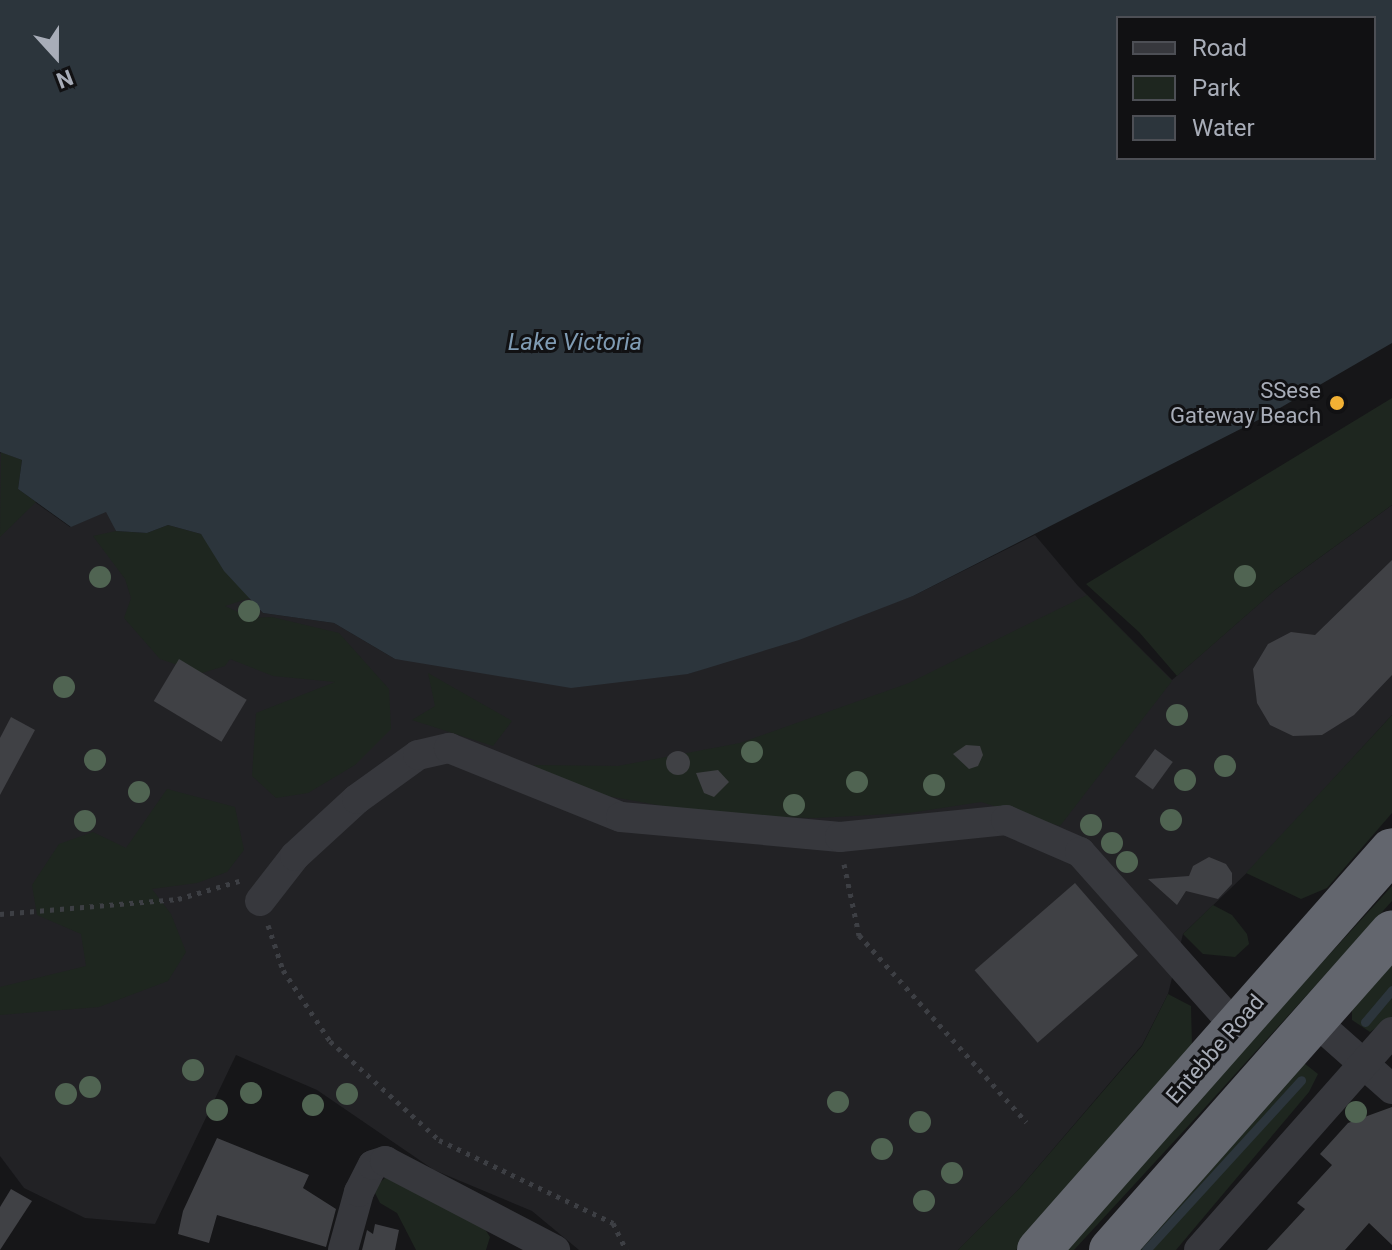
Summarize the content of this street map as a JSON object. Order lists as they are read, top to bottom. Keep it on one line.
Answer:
{"streets":{"highway":["Entebbe Road"]},"water":["Lake Victoria"],"places":["SSese Gateway Beach"],"legend":["Road","Park","Water"],"north":"bottom"}
